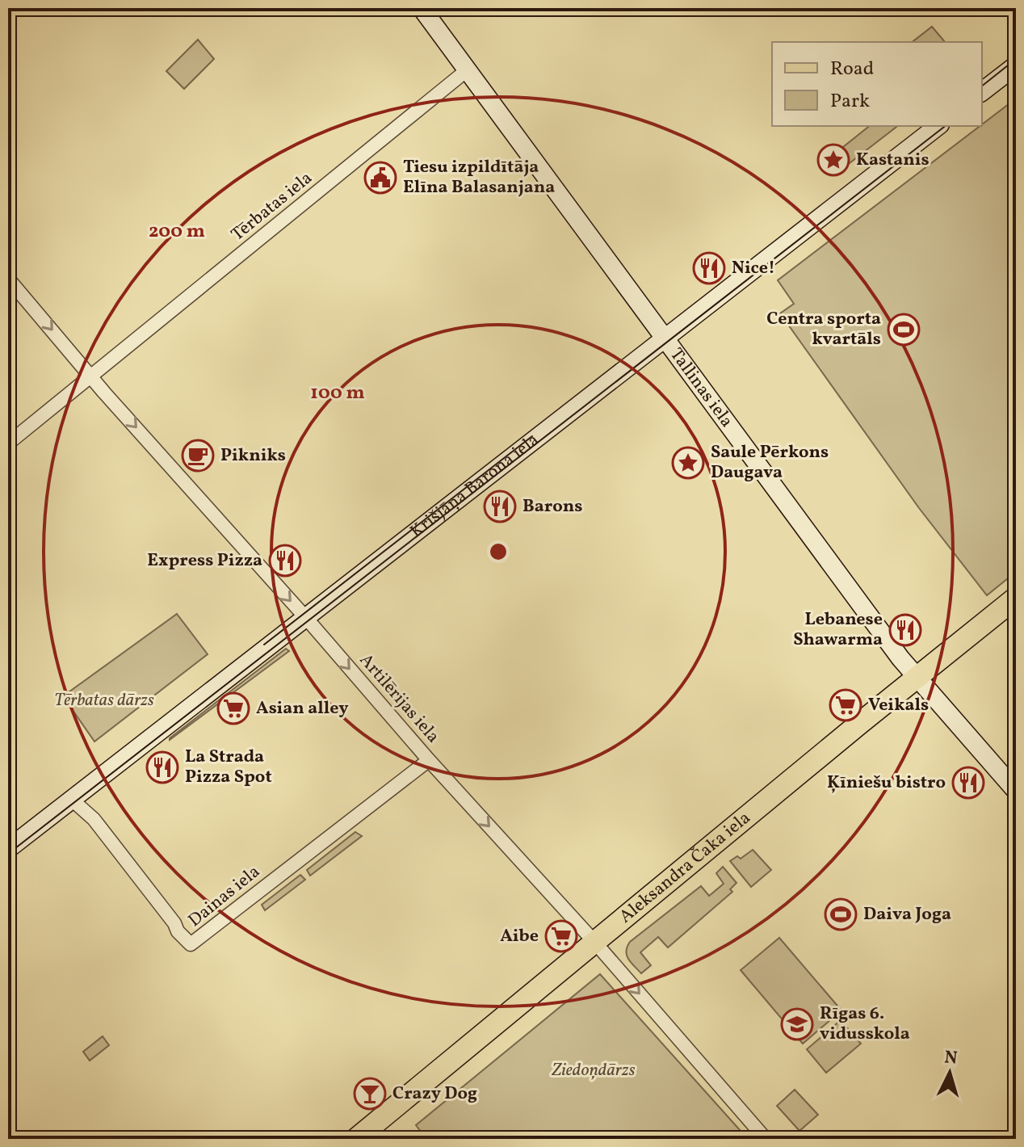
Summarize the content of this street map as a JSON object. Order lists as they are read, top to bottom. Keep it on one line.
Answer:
{"streets":{"main road":["Aleksandra Čaka iela"],"street":["Tērbatas iela","Tallinas iela","Krišjāņa Barona iela","Artilērijas iela","Dainas iela"]},"crossings":[["Tērbatas iela","Tallinas iela"],["Tērbatas iela","Artilērijas iela"],["Tallinas iela","Krišjāņa Barona iela"],["Tallinas iela","Aleksandra Čaka iela"],["Krišjāņa Barona iela","Artilērijas iela"],["Krišjāņa Barona iela","Dainas iela"],["Artilērijas iela","Aleksandra Čaka iela"],["Artilērijas iela","Dainas iela"]],"one_way":["Artilērijas iela"],"parks":["Tērbatas dārzs","Ziedoņdārzs"],"places":{"place":["Kastanis","Saule Pērkons Daugava"],"public building":["Tiesu izpildītāja Elīna Balasanjana"],"restaurant":["Nice!","Barons","Express Pizza","Lebanese Shawarma","La Strada Pizza Spot","Ķīniešu bistro"],"sports":["Centra sporta kvartāls","Daiva Joga"],"cafe":["Pikniks"],"supermarket":["Veikals","Asian alley","Aibe"],"school or university":["Rīgas 6. vidusskola"],"bar":["Crazy Dog"]},"legend":["Road","Park"],"north":"top","rings":["200 m","100 m"]}
